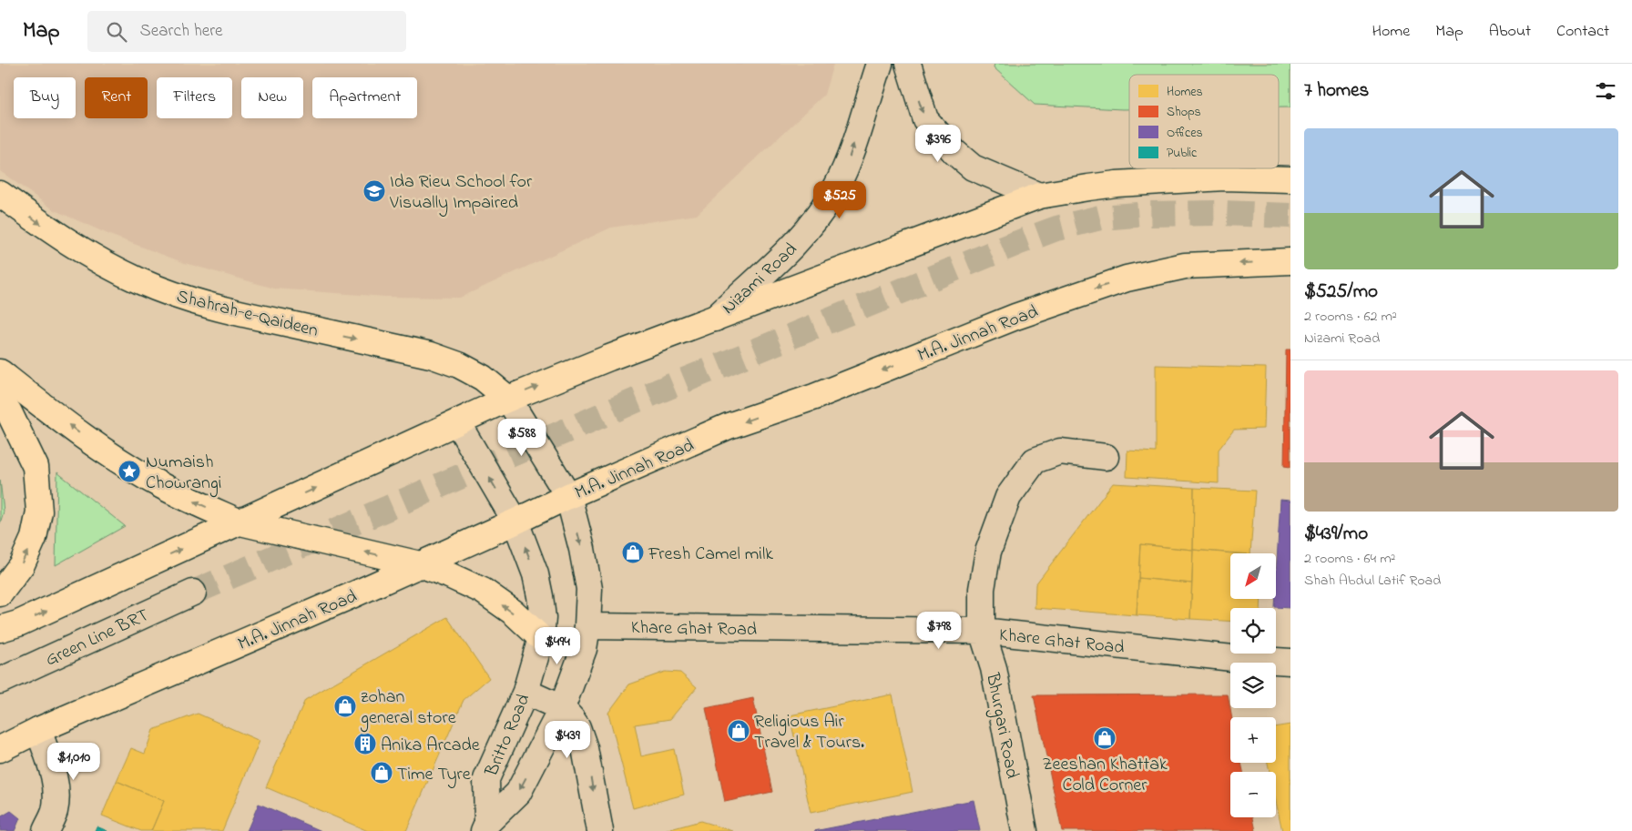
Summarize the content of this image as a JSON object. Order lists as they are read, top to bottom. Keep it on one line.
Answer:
{"streets":{"main road":["Shahrah-e-Qaideen","M.A. Jinnah Road"],"street":["Nizami Road","Khare Ghat Road","Green Line BRT","Bhurgari Road","Britto Road"]},"crossings":[["Shahrah-e-Qaideen","Britto Road"],["M.A. Jinnah Road","Britto Road"],["Khare Ghat Road","Bhurgari Road"],["Khare Ghat Road","Britto Road"]],"one_way":["Nizami Road"],"places":{"school or university":["Ida Rieu School for Visually Impaired"],"place":["Numaish Chowrangi"],"shop":["Fresh Camel milk","zohan general store","Religious Air Travel & Tours.","Zeeshan Khattak Cold Corner","Time Tyre"],"building":["Anika Arcade"]},"legend":["Homes","Shops","Offices","Public"],"north":"bottom left","page":{"header":"Map","search":"Search here","nav":["Home","Map","About","Contact"],"heading":"7 homes","chip":["Buy","Rent","Filters","New","Apartment"],"list":[{"name":"$525/mo","note":"2 rooms · 62 m² · Nizami Road"},{"name":"$439/mo","note":"2 rooms · 64 m² · Shah Abdul Latif Road"}],"price":["$396","$525","$588","$798","$494","$439","$1,010"],"map_buttons":["+","−"]}}
